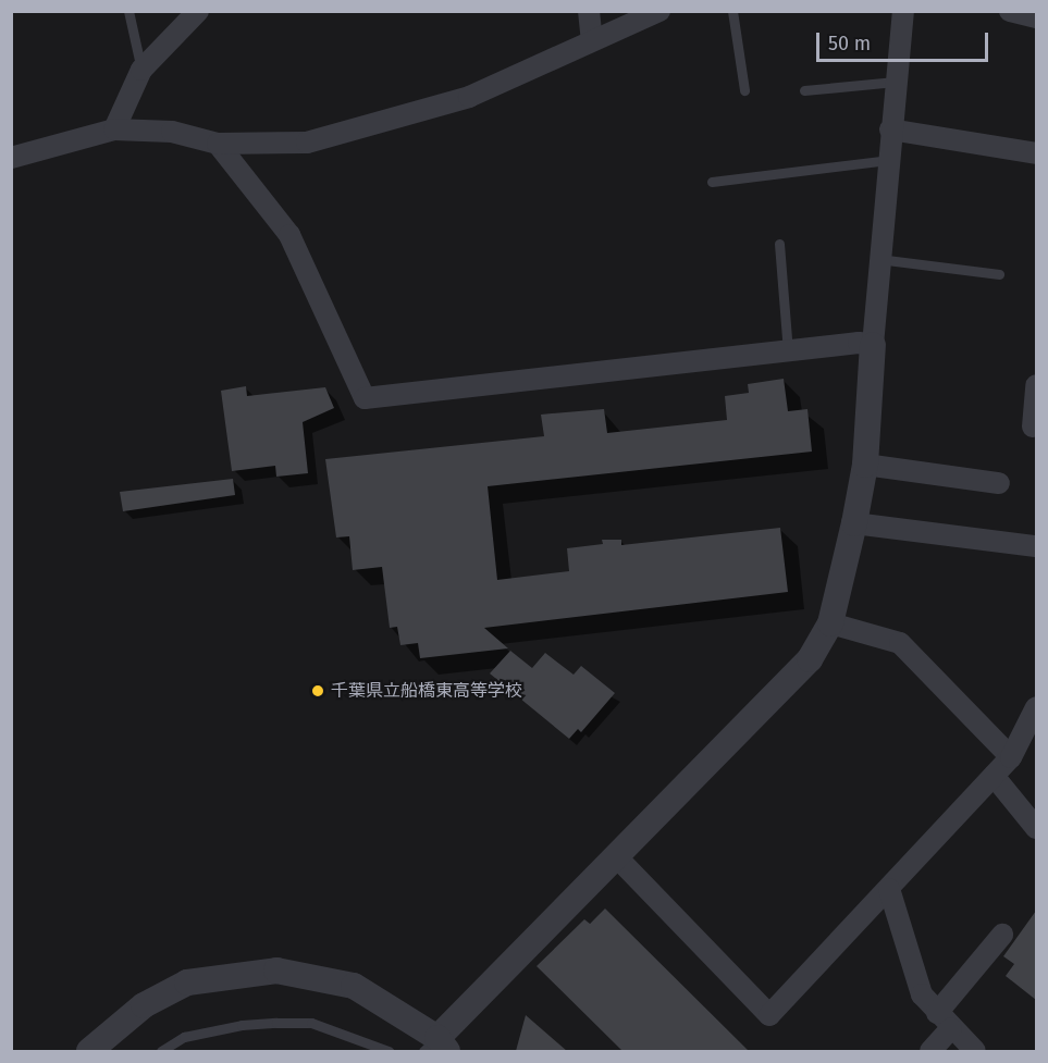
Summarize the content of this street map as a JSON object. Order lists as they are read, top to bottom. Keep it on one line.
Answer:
{"places":["千葉県立船橋東高等学校"],"scale_bar":"50 m"}
